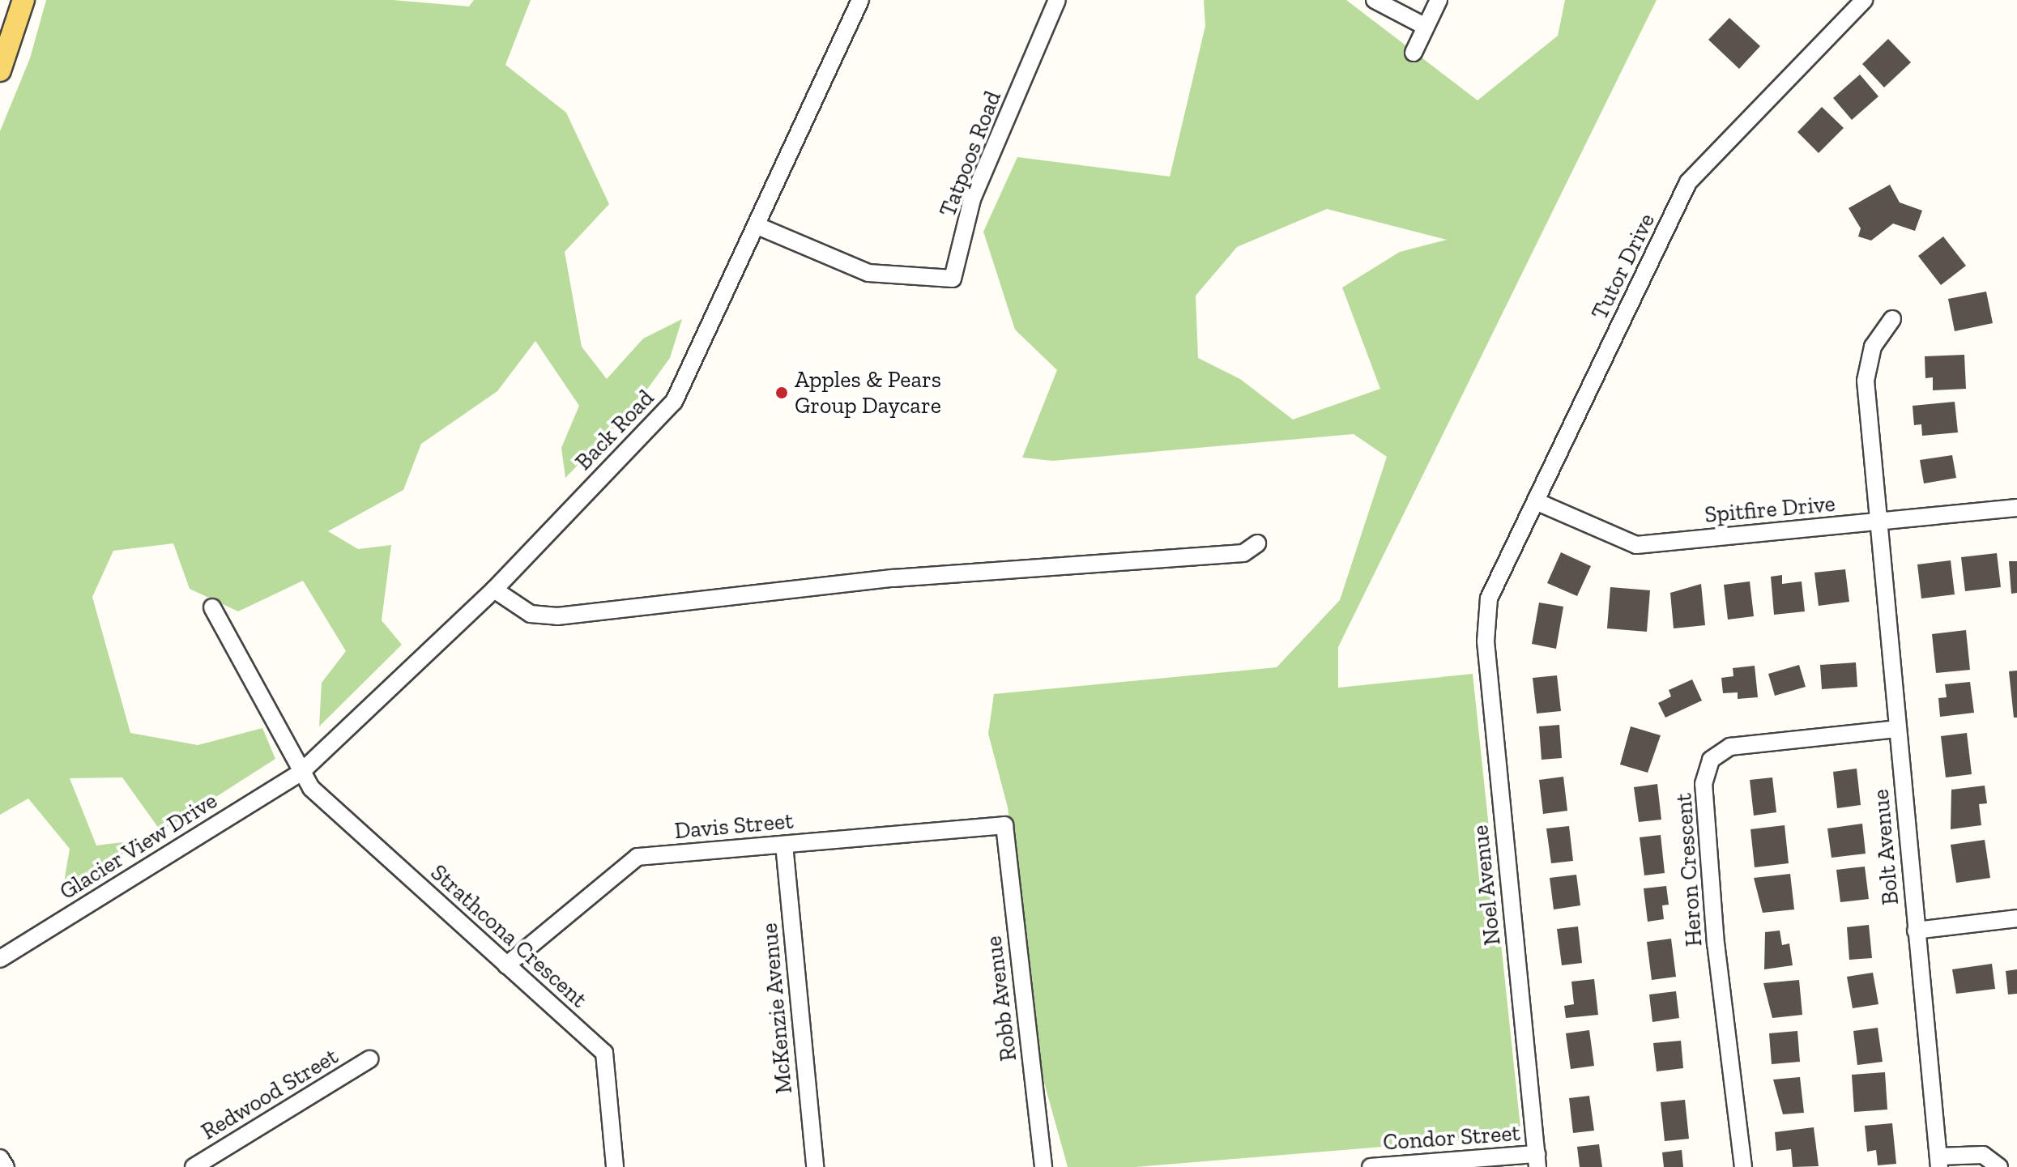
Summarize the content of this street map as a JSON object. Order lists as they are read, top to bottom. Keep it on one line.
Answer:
{"streets":{"street":["Tatpoos Road","Tutor Drive","Back Road","Spitfire Drive","Davis Street","Glacier View Drive","Bolt Avenue","Heron Crescent","Noel Avenue","Strathcona Crescent","Robb Avenue","McKenzie Avenue","Redwood Street","Condor Street"]},"crossings":[["Tatpoos Road","Back Road"],["Tutor Drive","Spitfire Drive"],["Tutor Drive","Noel Avenue"],["Back Road","Glacier View Drive"],["Back Road","Strathcona Crescent"],["Spitfire Drive","Bolt Avenue"],["Davis Street","Strathcona Crescent"],["Davis Street","Robb Avenue"],["Davis Street","McKenzie Avenue"],["Glacier View Drive","Strathcona Crescent"],["Bolt Avenue","Heron Crescent"],["Noel Avenue","Condor Street"]],"places":["Apples & Pears Group Daycare"]}
